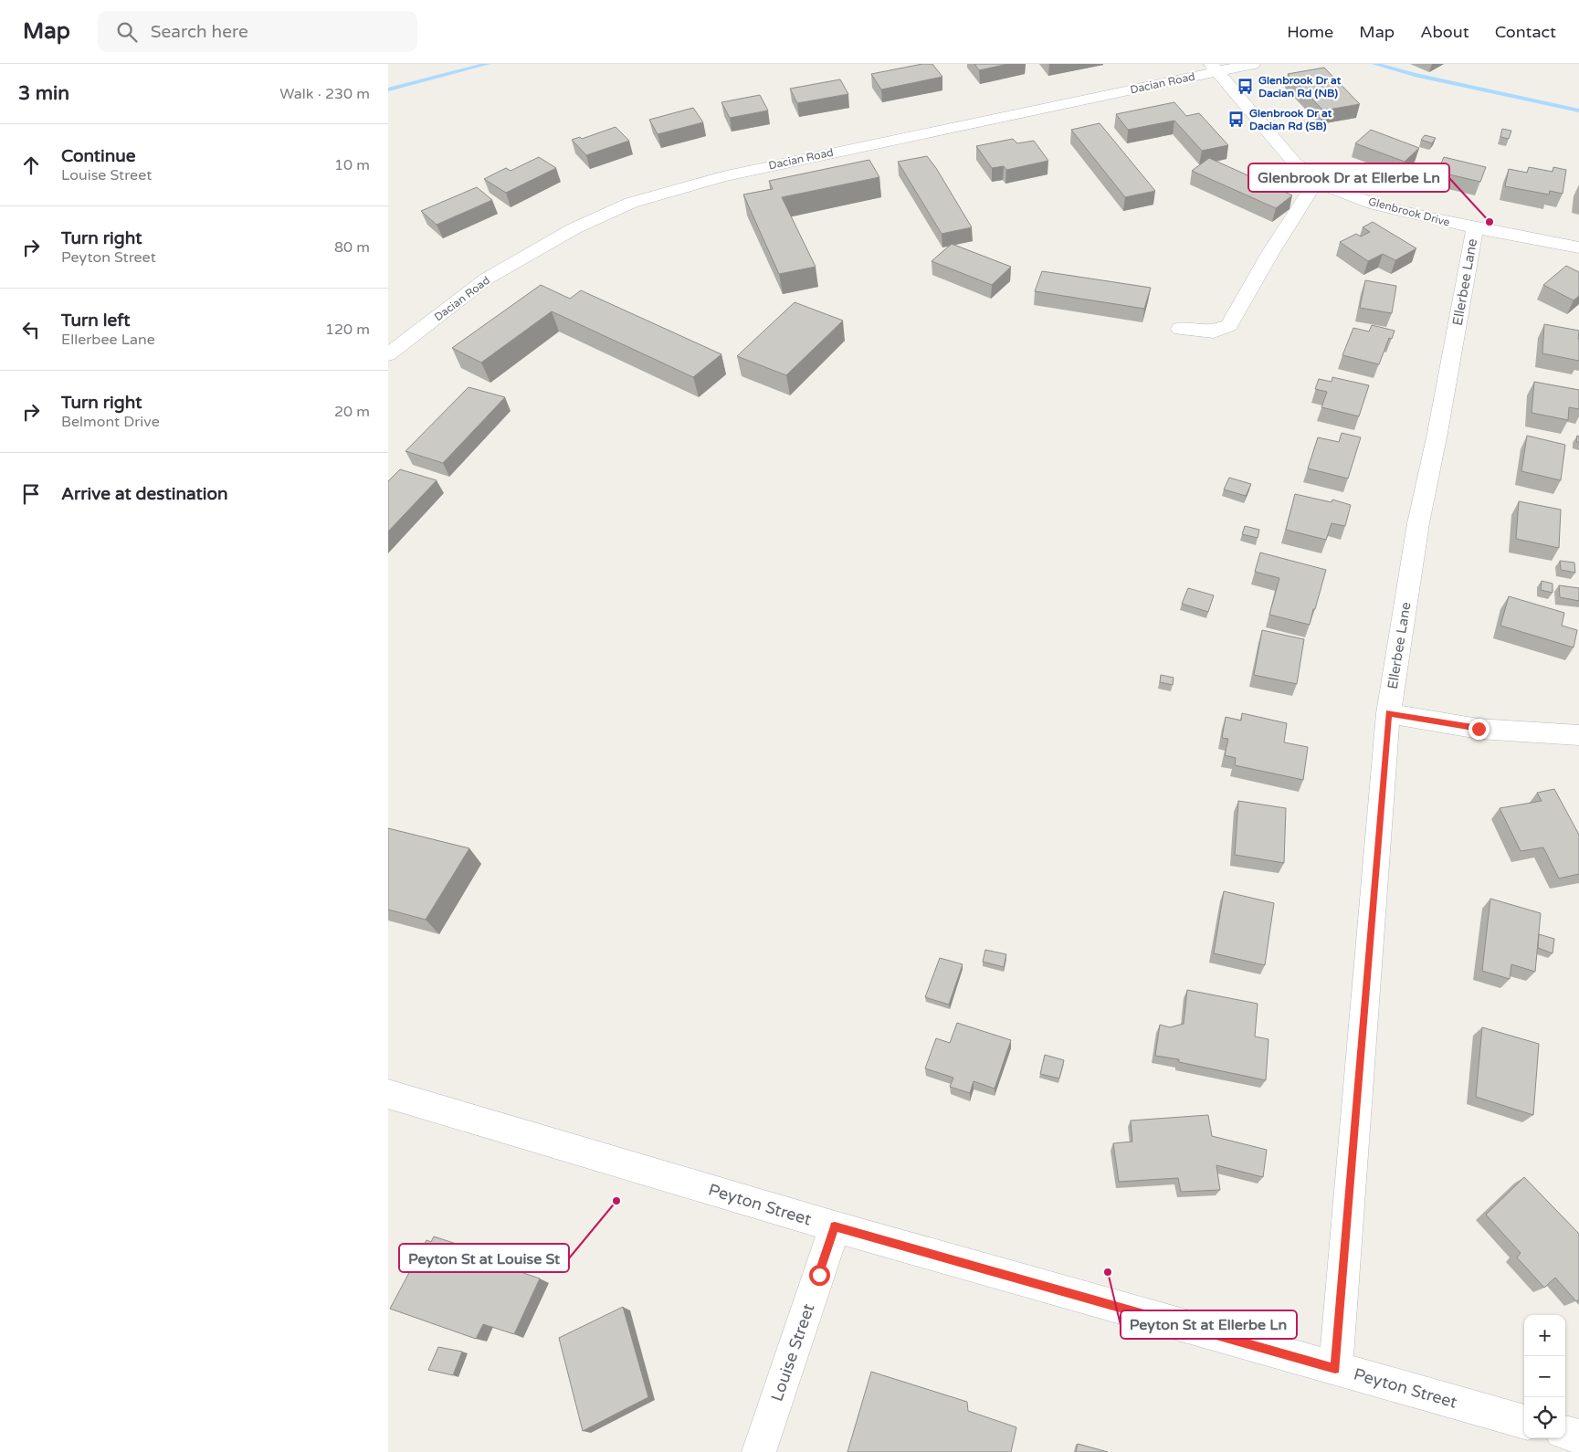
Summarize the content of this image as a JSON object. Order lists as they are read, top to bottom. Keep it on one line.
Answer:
{"streets":{"street":["Dacian Road","Glenbrook Drive","Ellerbee Lane","Peyton Street","Louise Street"]},"crossings":[["Dacian Road","Glenbrook Drive"],["Glenbrook Drive","Ellerbee Lane"],["Ellerbee Lane","Peyton Street"],["Peyton Street","Louise Street"]],"places":{"bus stop":["Glenbrook Dr at Dacian Rd (NB)","Glenbrook Dr at Dacian Rd (SB)"],"other":["Glenbrook Dr at Ellerbe Ln","Peyton St at Louise St","Peyton St at Ellerbe Ln"]},"page":{"header":"Map","search":"Search here","nav":["Home","Map","About","Contact"],"heading":["3 min","Walk · 230 m"],"list":[["Continue","Louise Street","10 m"],["Turn right","Peyton Street","80 m"],["Turn left","Ellerbee Lane","120 m"],["Turn right","Belmont Drive","20 m"],"Arrive at destination"],"map_buttons":["+","−"]}}
